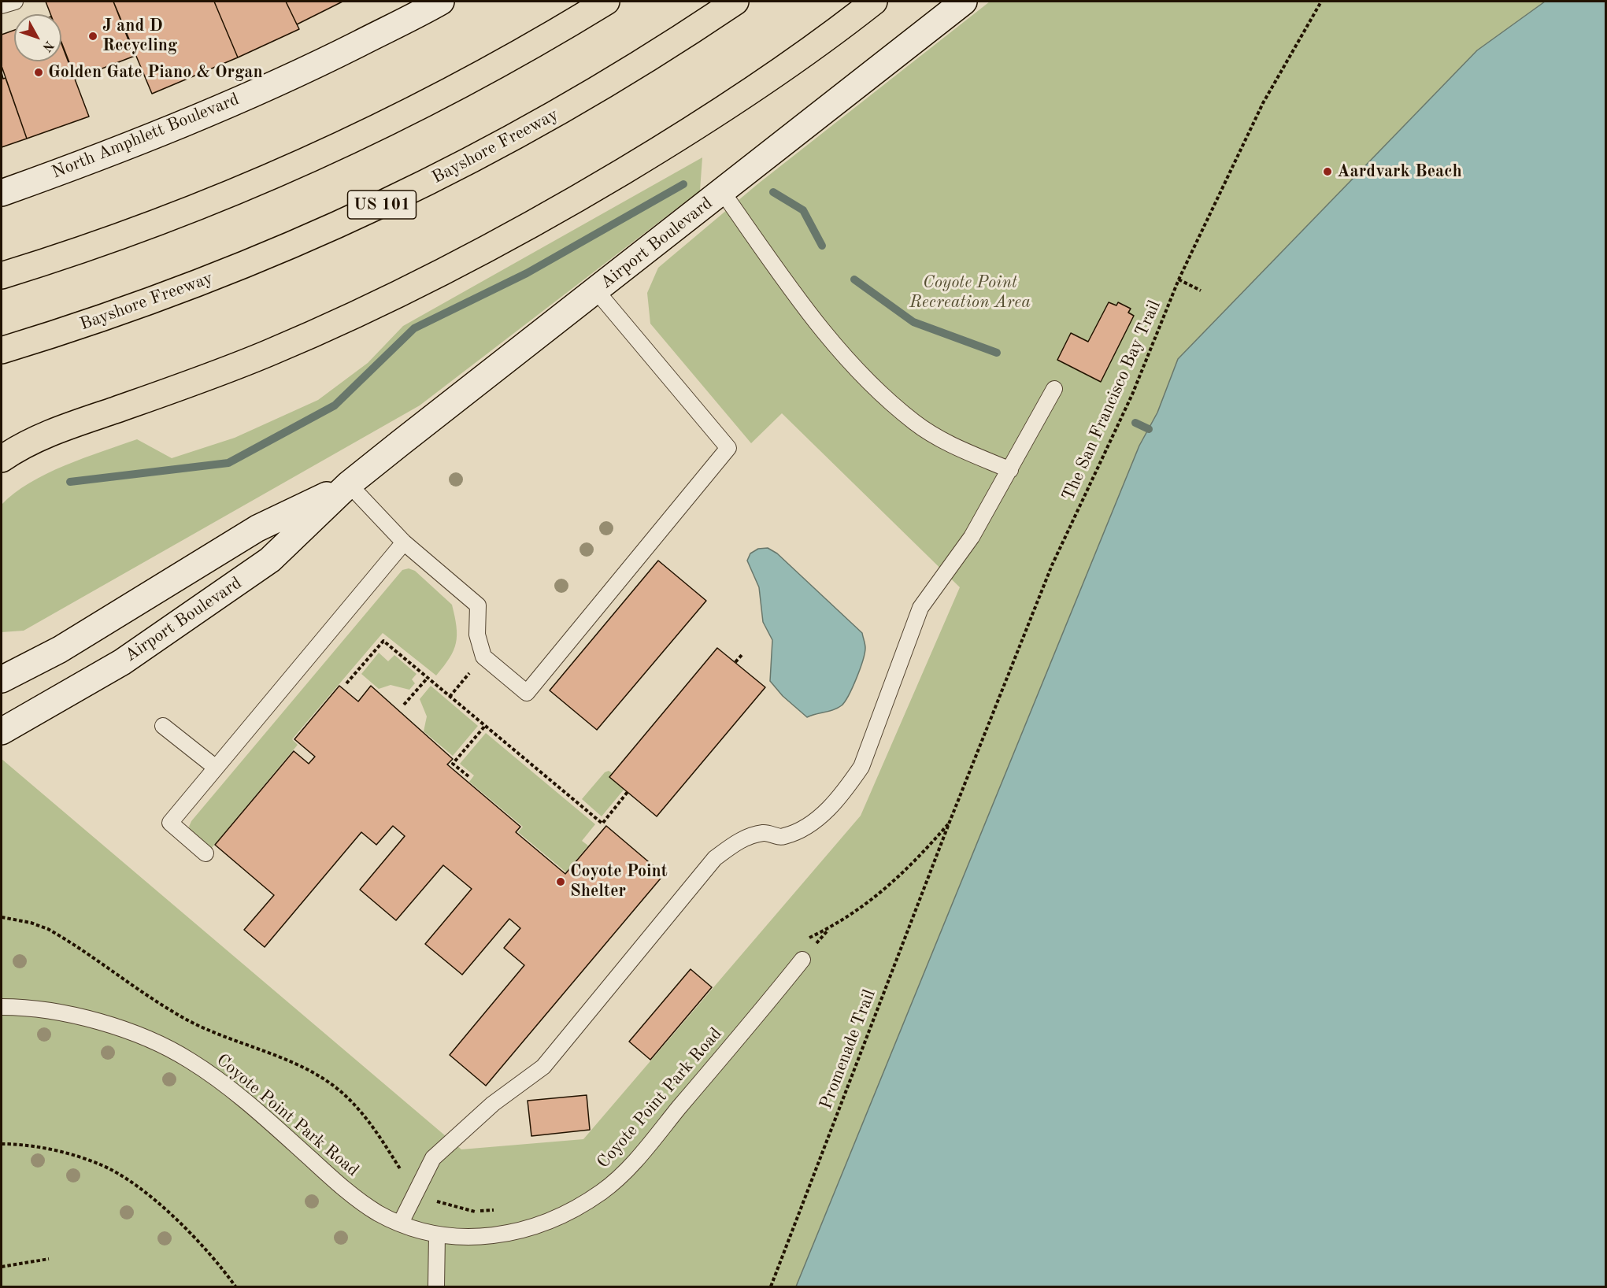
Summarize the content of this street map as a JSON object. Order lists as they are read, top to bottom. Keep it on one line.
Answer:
{"streets":{"highway":["Bayshore Freeway","US 101"],"main road":["North Amphlett Boulevard","Airport Boulevard"],"lane":["Coyote Point Park Road"],"path":["The San Francisco Bay Trail","Promenade Trail"]},"crossings":[["The San Francisco Bay Trail","Promenade Trail"]],"parks":["Coyote Point Recreation Area"],"places":["J and D Recycling","Golden Gate Piano & Organ","Aardvark Beach","Coyote Point Shelter"],"north":"bottom right"}
